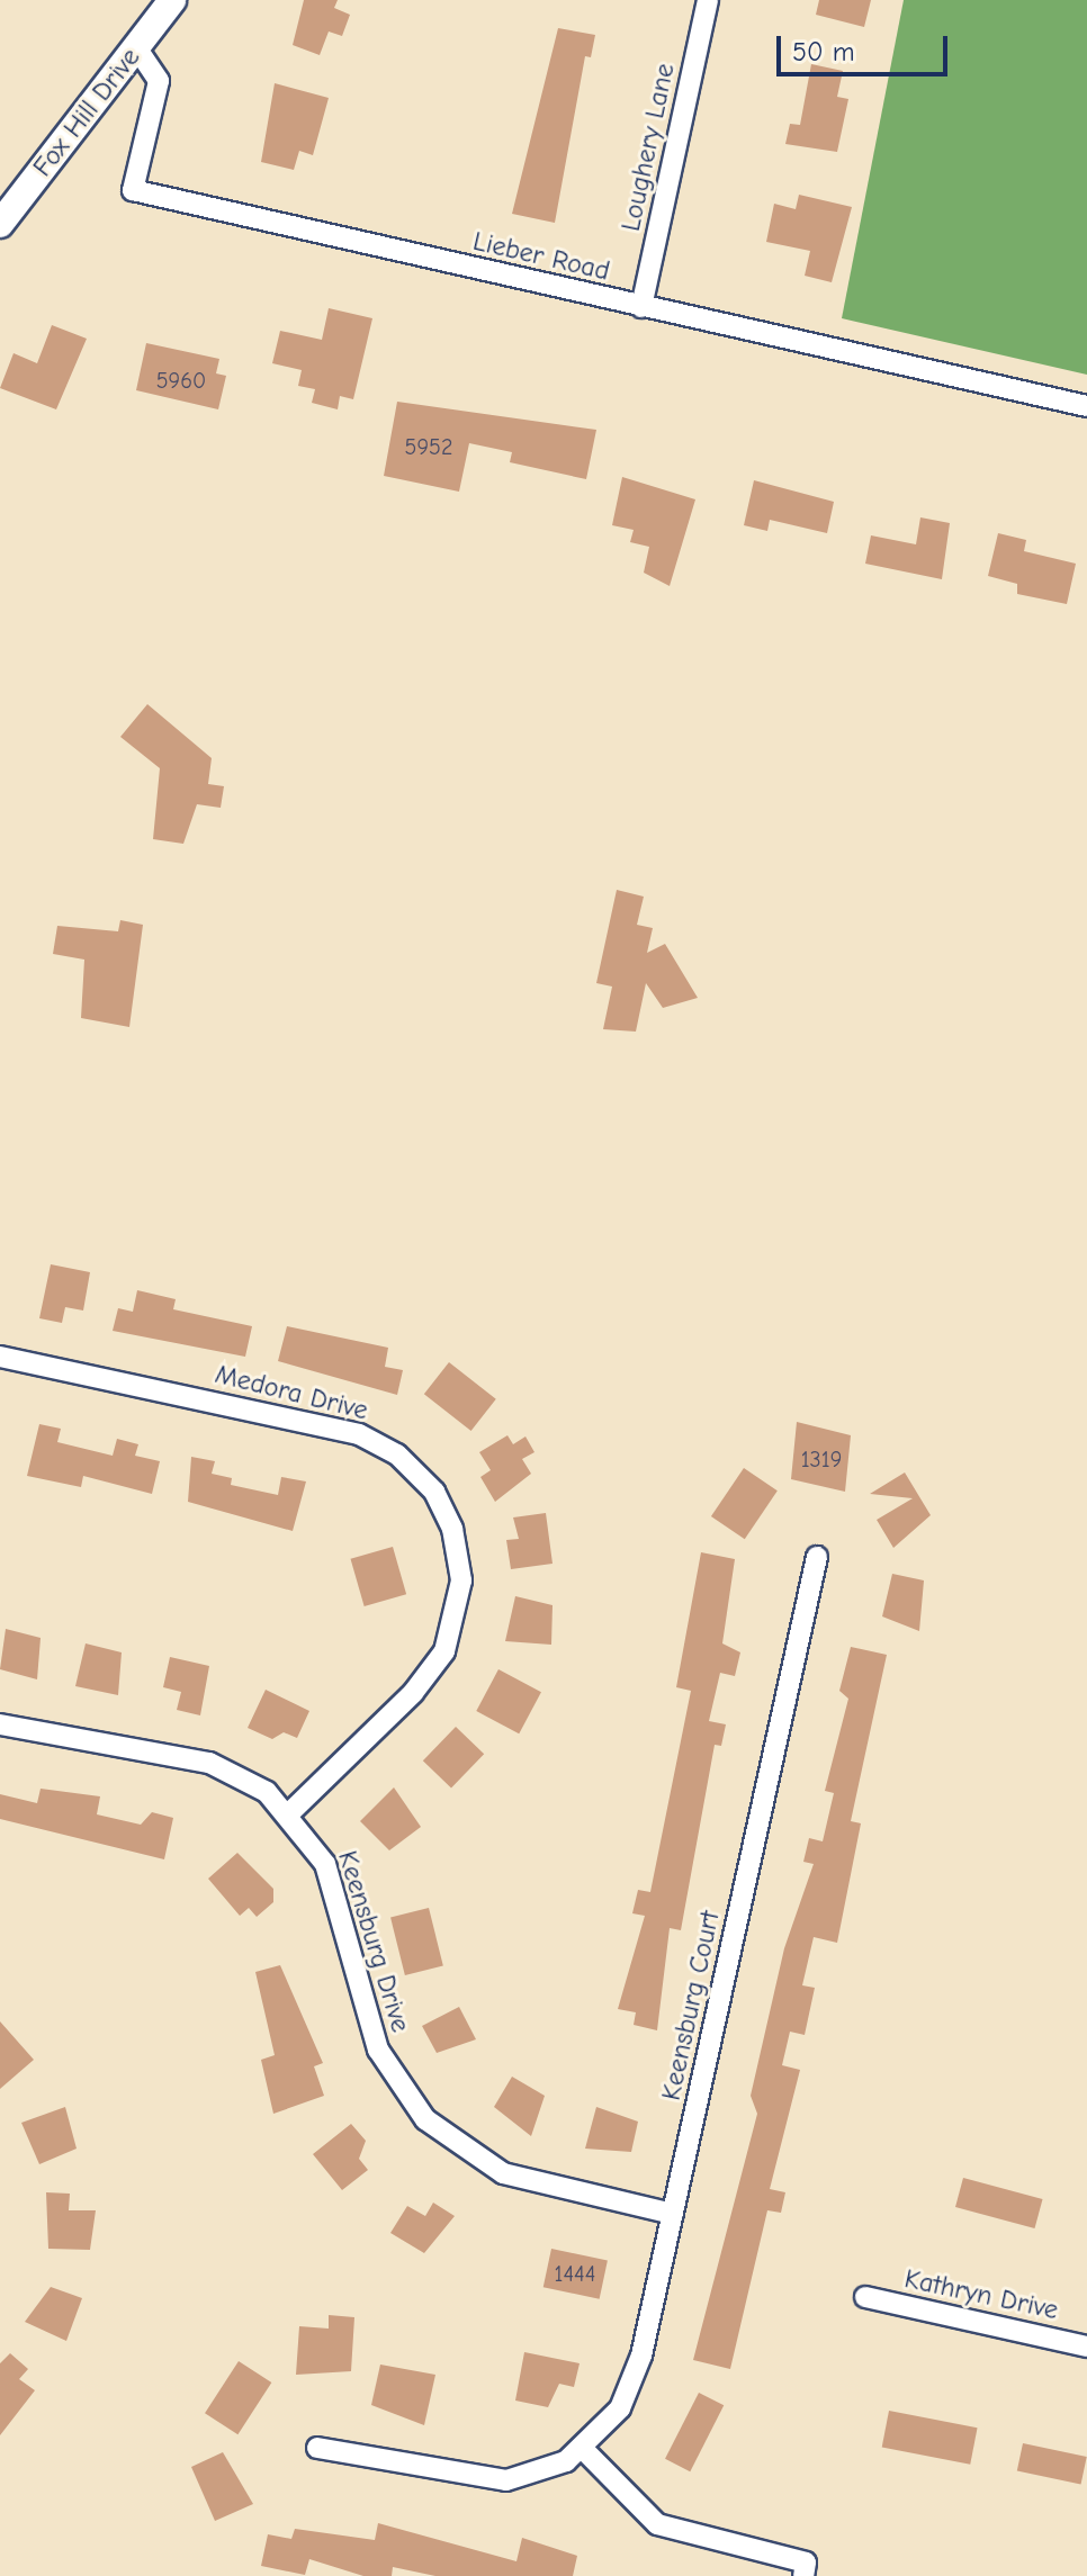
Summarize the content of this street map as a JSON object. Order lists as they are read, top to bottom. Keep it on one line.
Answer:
{"streets":{"street":["Fox Hill Drive","Loughery Lane","Lieber Road","Medora Drive","Keensburg Drive","Keensburg Court","Kathryn Drive"]},"crossings":[["Fox Hill Drive","Lieber Road"],["Loughery Lane","Lieber Road"],["Medora Drive","Keensburg Drive"],["Keensburg Drive","Keensburg Court"]],"house_numbers":["5960","5952","1319","1444"],"scale_bar":"50 m"}
